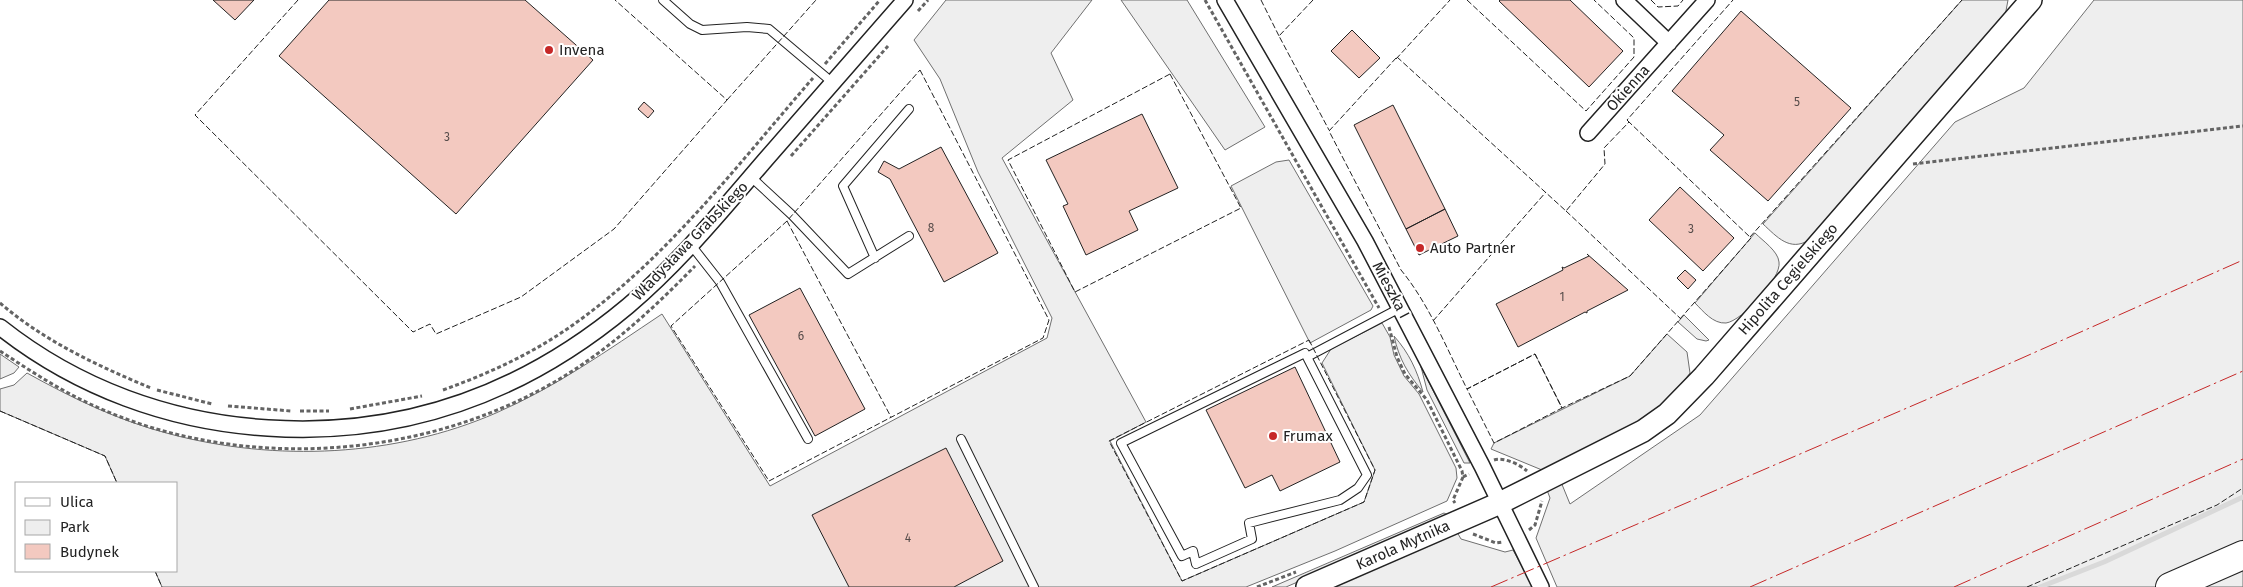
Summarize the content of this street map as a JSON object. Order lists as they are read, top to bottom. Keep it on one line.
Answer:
{"streets":{"street":["Okienna","Władysława Grabskiego","Hipolita Cegielskiego","Mieszka I","Karola Mytnika"]},"crossings":[["Hipolita Cegielskiego","Mieszka I"],["Hipolita Cegielskiego","Karola Mytnika"],["Mieszka I","Karola Mytnika"]],"places":["Invena","Auto Partner","Frumax"],"house_numbers":["5","3","8","3","1","6","4"],"legend":["Ulica","Park","Budynek"]}
